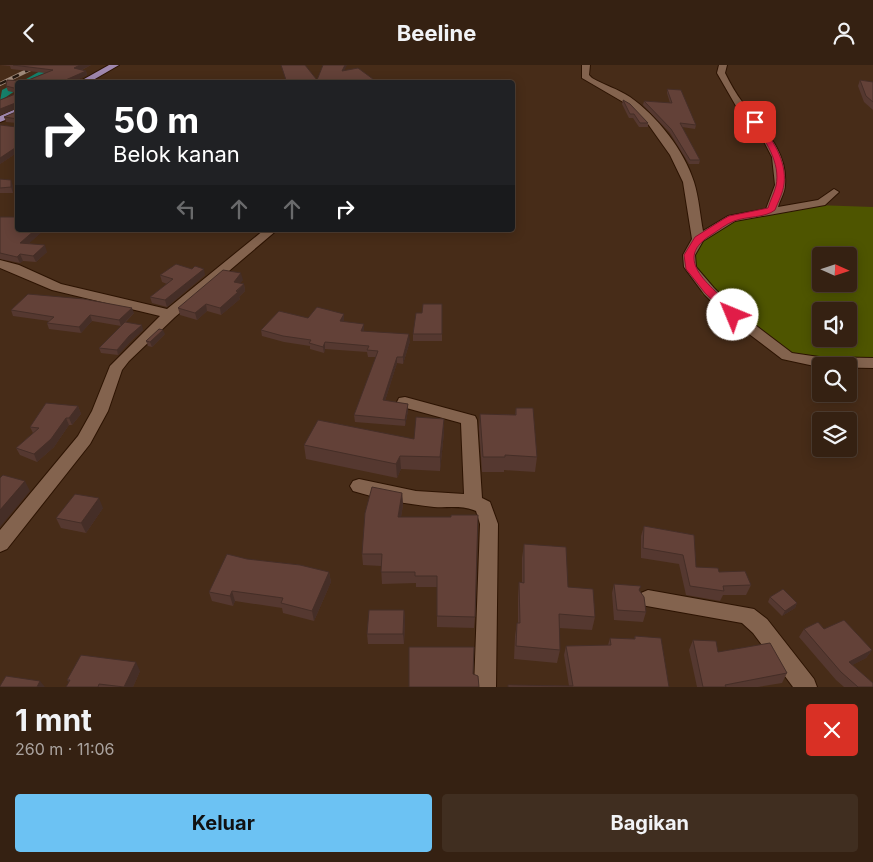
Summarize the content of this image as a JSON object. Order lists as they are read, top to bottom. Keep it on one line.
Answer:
{"north":"right","page":{"header":"Beeline","turn":["50 m","Belok kanan"],"heading":["1 mnt","260 m · 11:06"],"buttons":["Keluar","Bagikan"]}}
